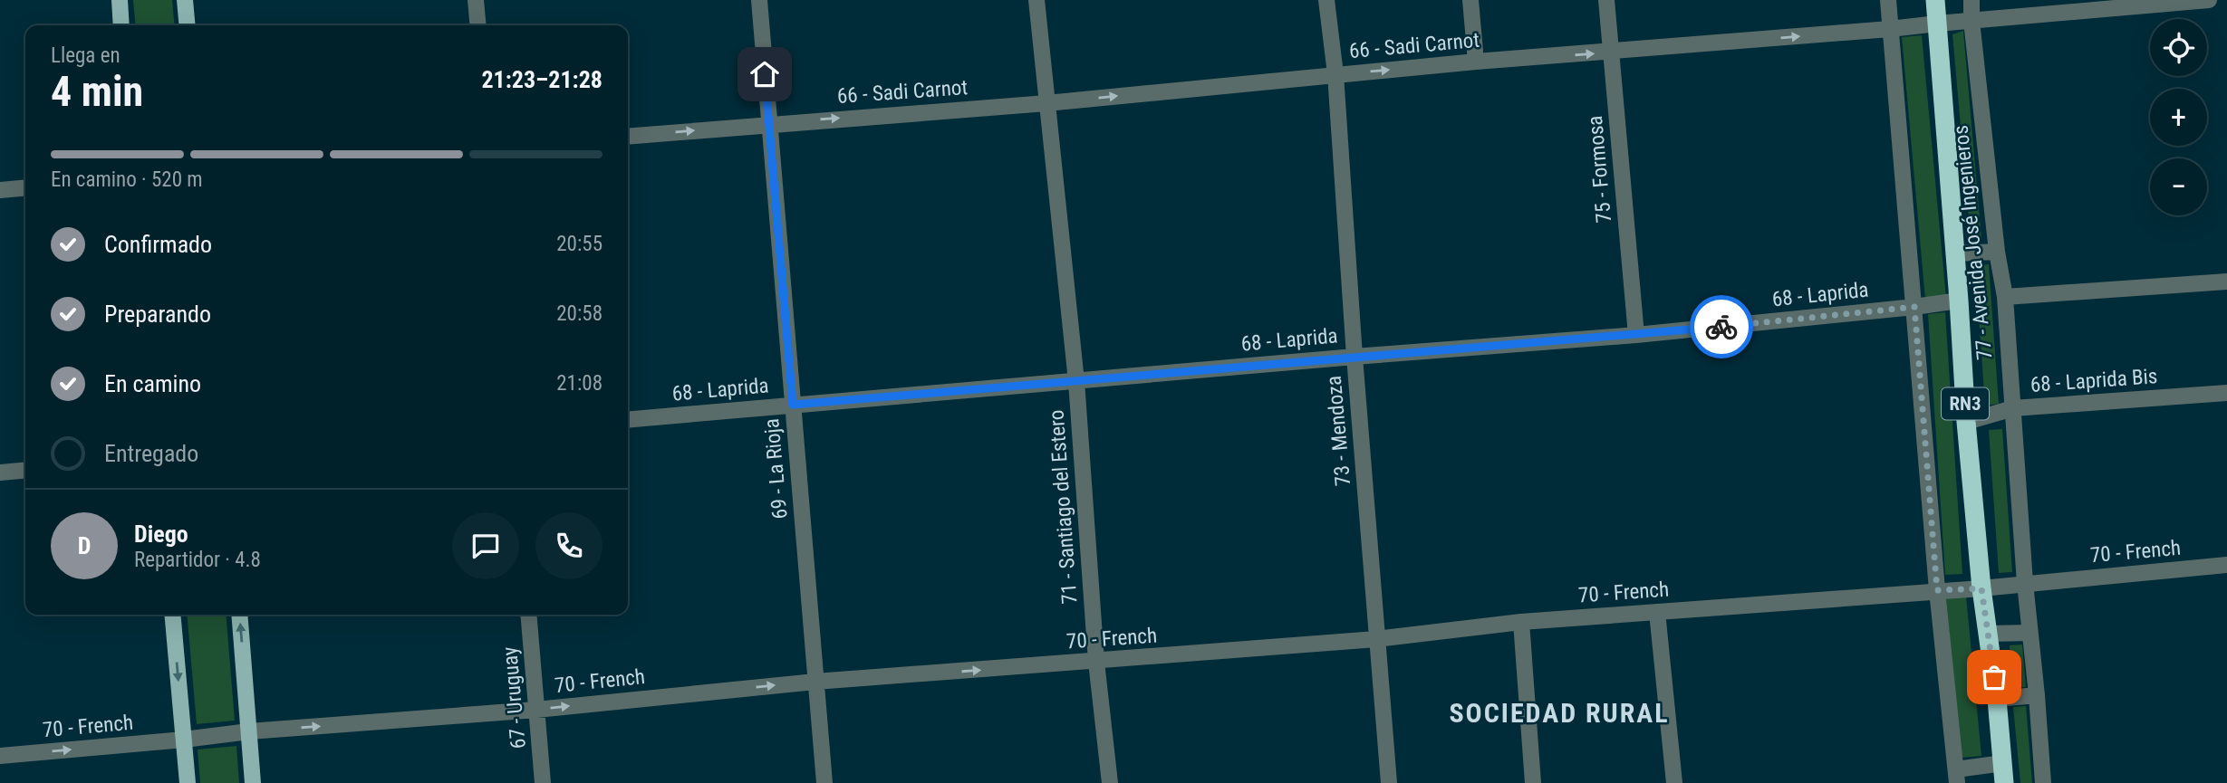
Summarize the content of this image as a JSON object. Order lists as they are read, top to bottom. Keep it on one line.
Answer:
{"streets":{"highway":["77 - Avenida José Ingenieros","RN3"],"street":["66 - Sadi Carnot","75 - Formosa","68 - Laprida","68 - Laprida Bis","73 - Mendoza","69 - La Rioja","71 - Santiago del Estero","70 - French","67 - Uruguay"]},"crossings":[["66 - Sadi Carnot","75 - Formosa"],["66 - Sadi Carnot","77 - Avenida José Ingenieros"],["66 - Sadi Carnot","73 - Mendoza"],["66 - Sadi Carnot","69 - La Rioja"],["66 - Sadi Carnot","71 - Santiago del Estero"],["75 - Formosa","68 - Laprida"],["77 - Avenida José Ingenieros","68 - Laprida"],["77 - Avenida José Ingenieros","68 - Laprida Bis"],["77 - Avenida José Ingenieros","70 - French"],["68 - Laprida","73 - Mendoza"],["68 - Laprida","69 - La Rioja"],["68 - Laprida","71 - Santiago del Estero"],["73 - Mendoza","70 - French"],["69 - La Rioja","70 - French"],["71 - Santiago del Estero","70 - French"],["70 - French","67 - Uruguay"]],"one_way":["66 - Sadi Carnot","70 - French"],"districts":["SOCIEDAD RURAL"],"page":{"map_buttons":["+","−"],"heading":["4 min","Llega en","21:23–21:28"],"panel":["Diego","Repartidor · 4.8"],"bar":"En camino · 520 m","list":[["Confirmado","20:55"],["Preparando","20:58"],["En camino","21:08"],"Entregado"],"round":"D"}}
